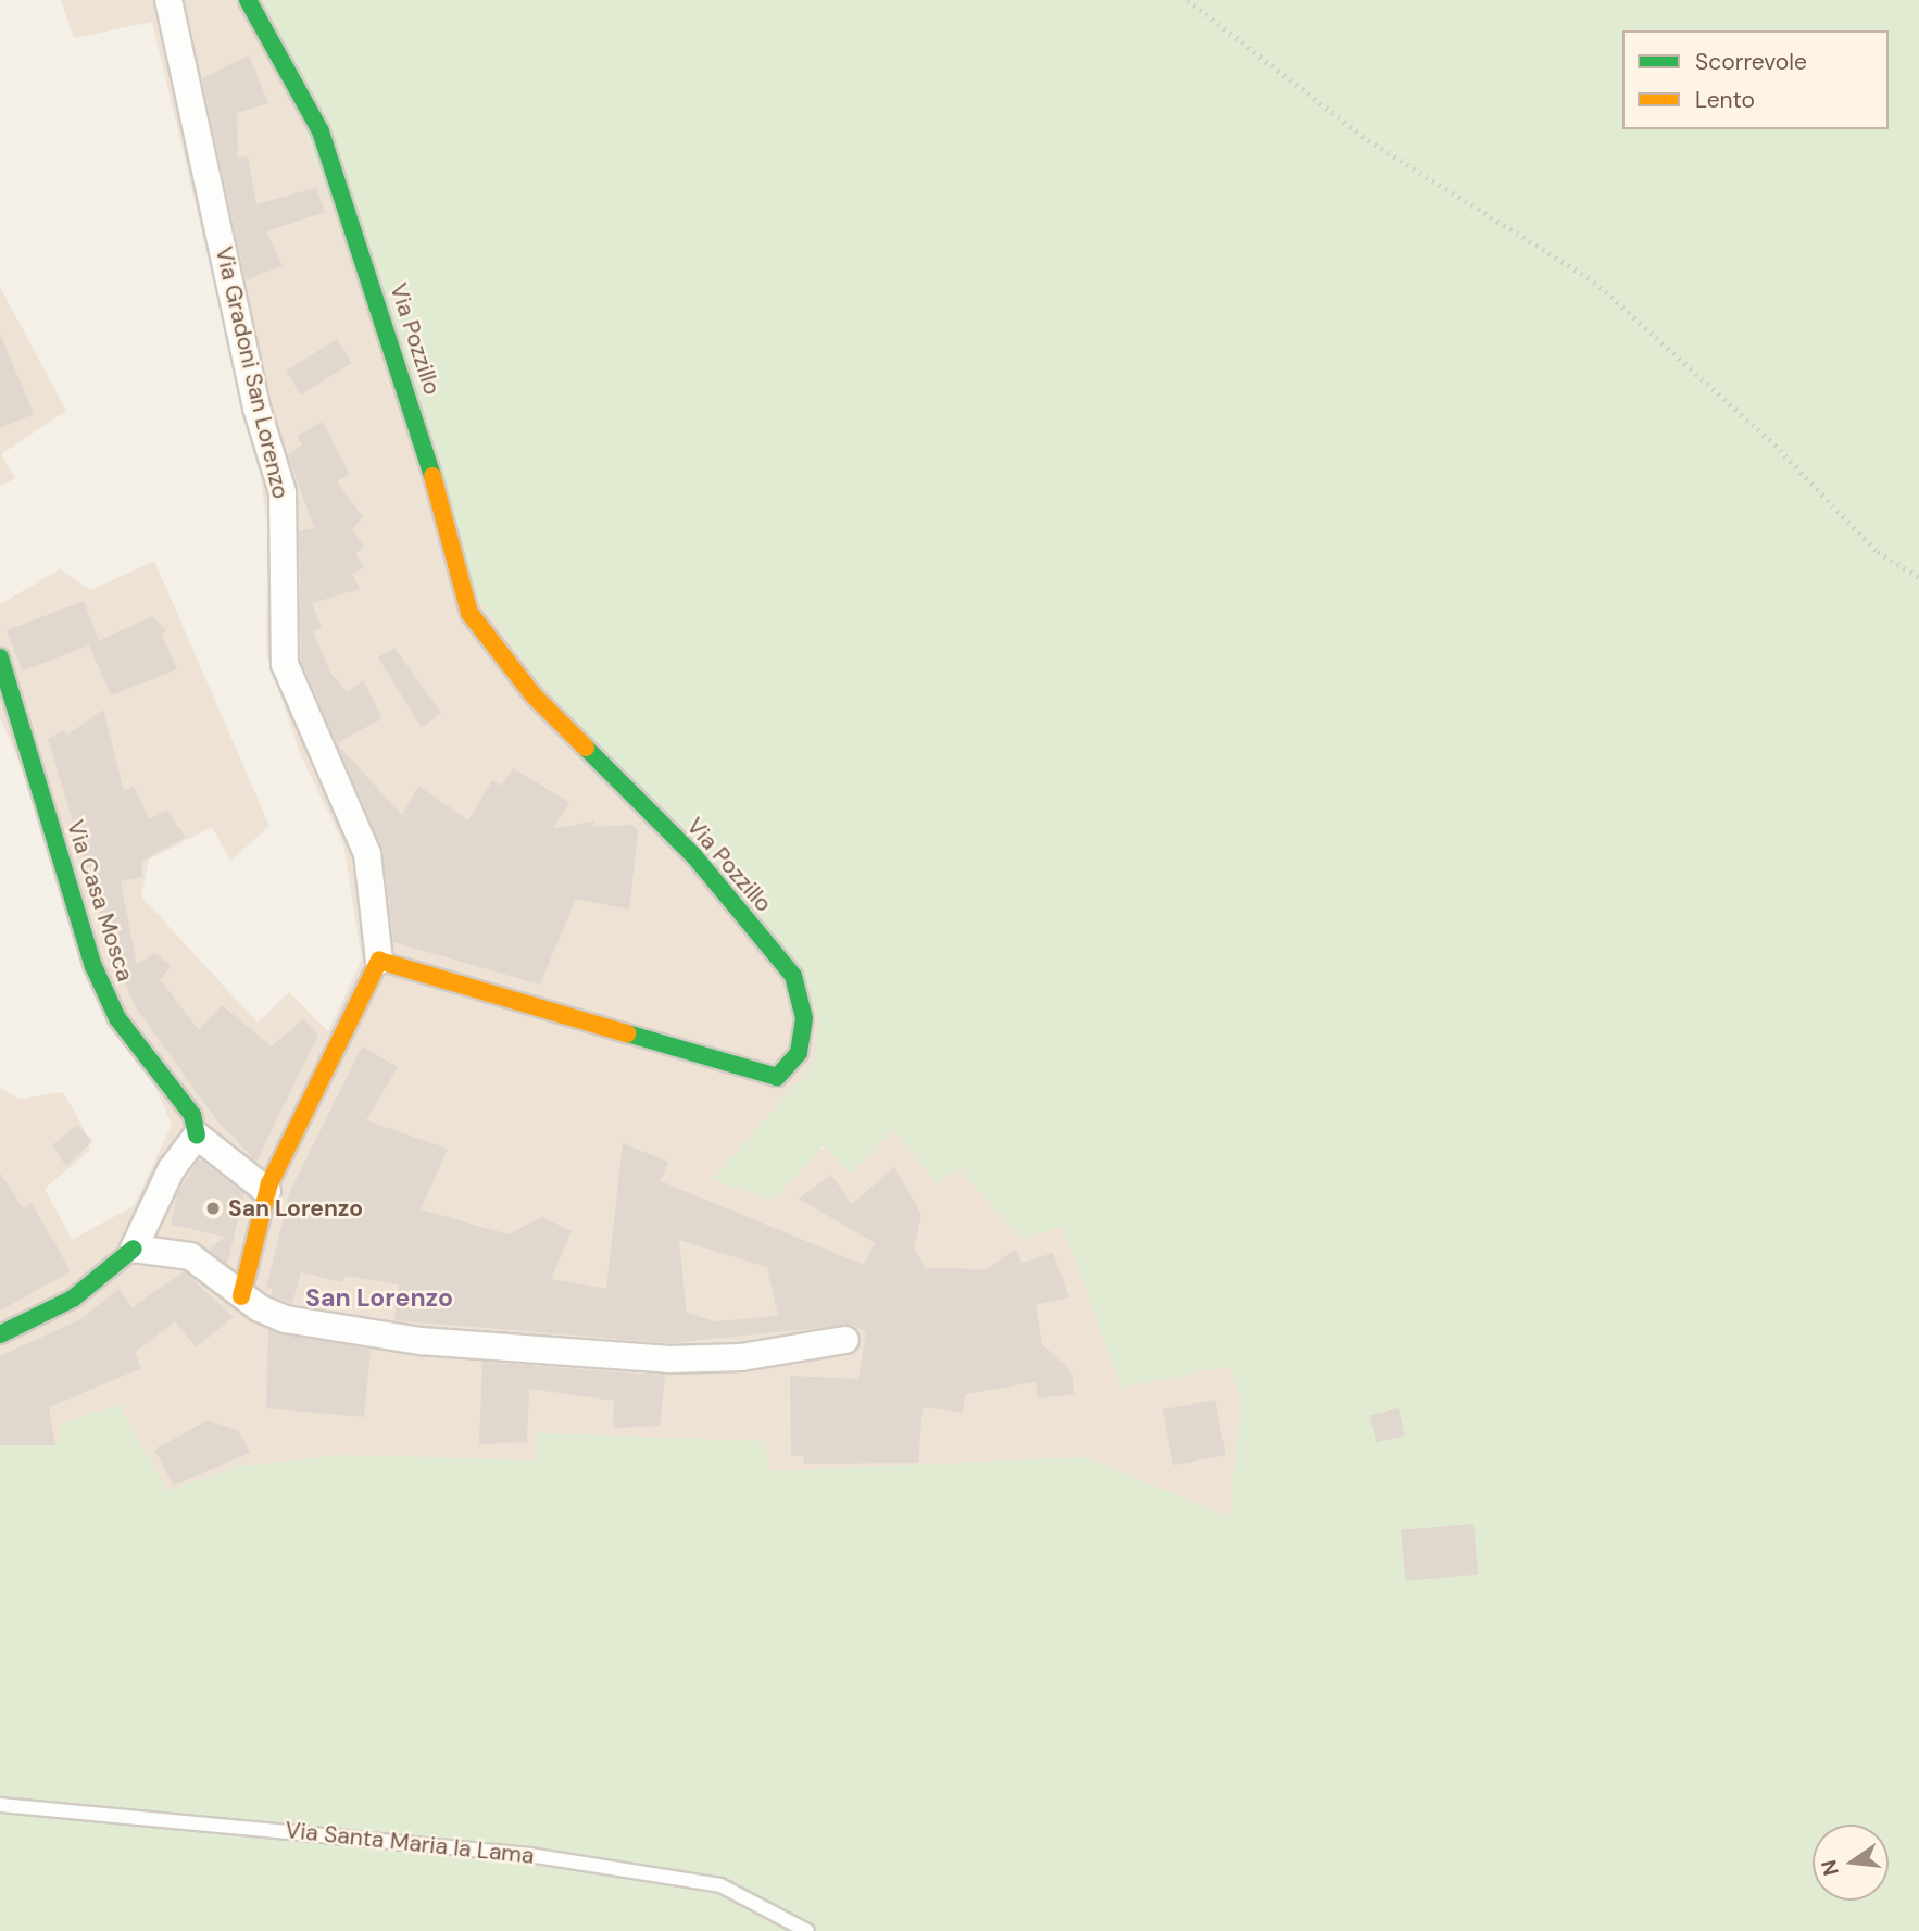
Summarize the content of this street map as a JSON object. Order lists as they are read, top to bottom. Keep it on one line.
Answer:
{"streets":{"street":["Via Pozzillo","Via Gradoni San Lorenzo","Via Casa Mosca"],"lane":["Via Santa Maria la Lama"]},"crossings":[["Via Pozzillo","Via Gradoni San Lorenzo"]],"districts":["San Lorenzo"],"places":["San Lorenzo"],"legend":["Scorrevole","Lento"],"north":"left"}
